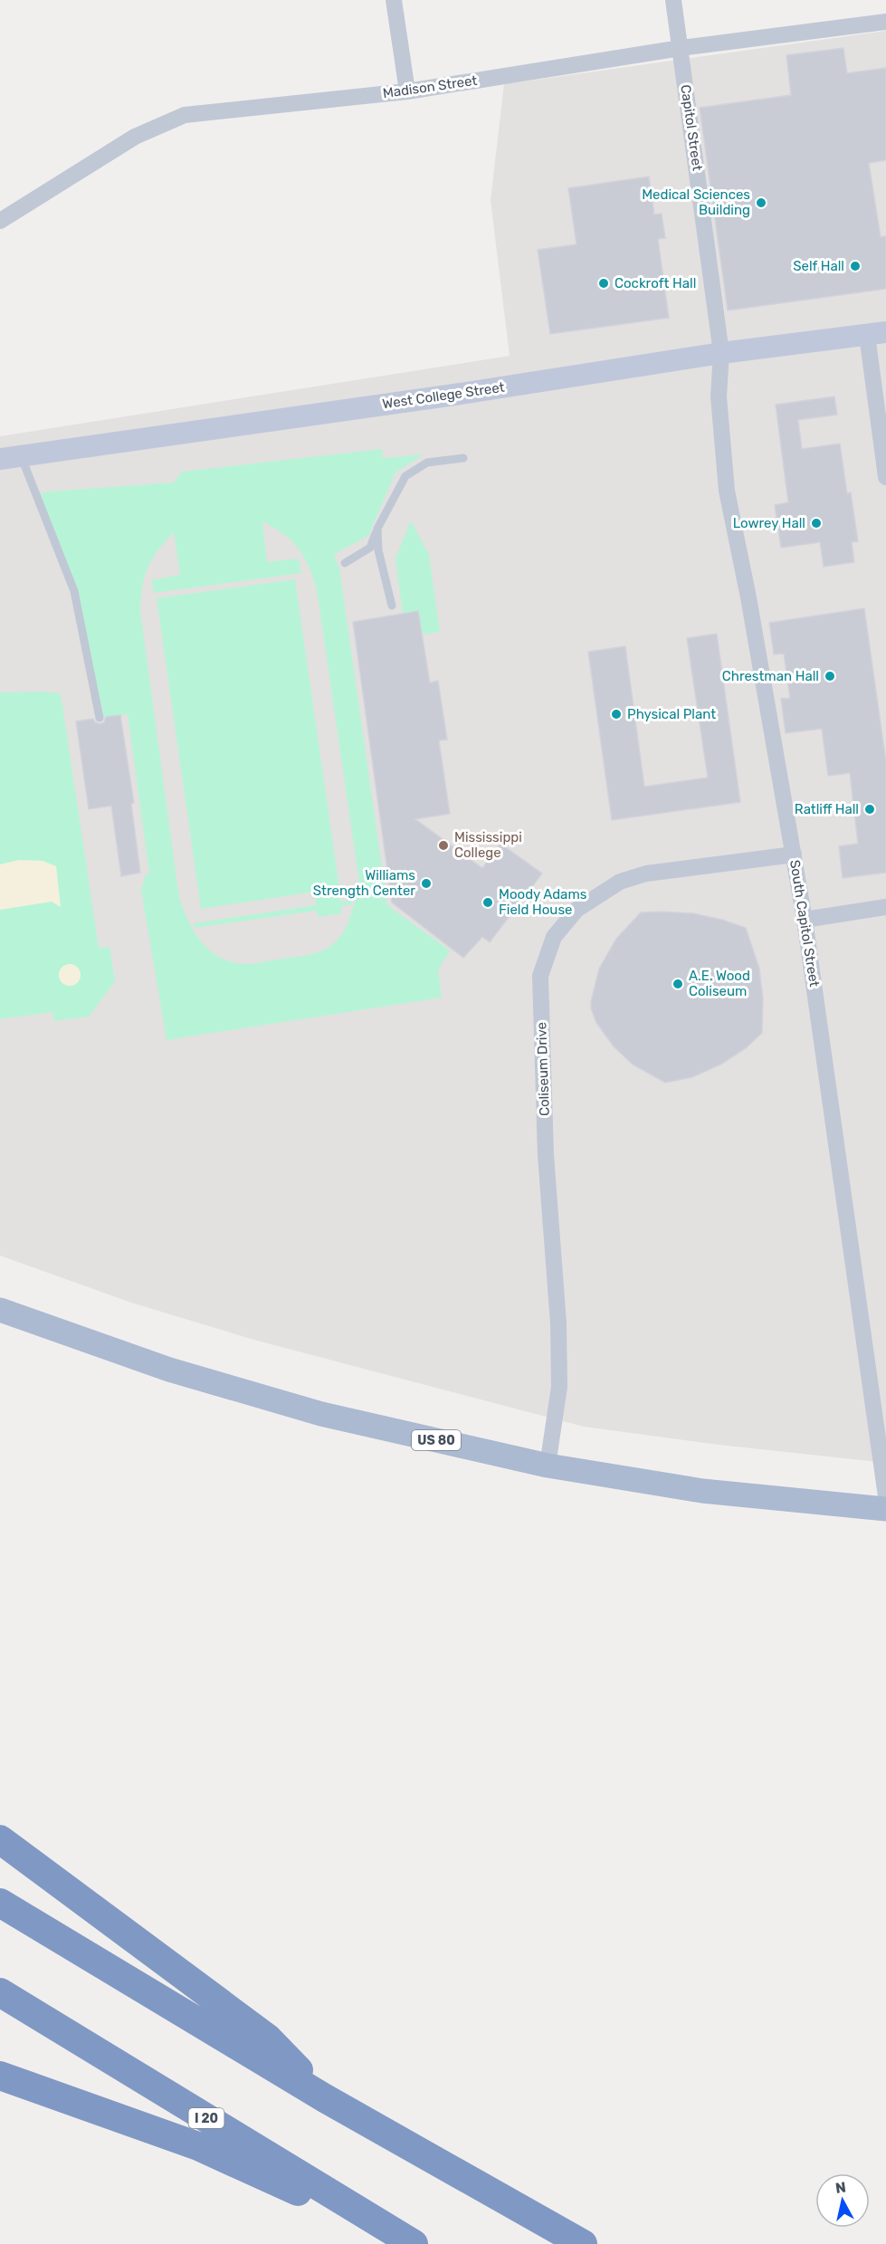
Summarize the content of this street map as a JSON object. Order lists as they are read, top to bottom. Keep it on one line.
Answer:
{"streets":{"highway":["I 20"],"main road":["US 80"],"street":["Madison Street","Capitol Street","West College Street","South Capitol Street","Coliseum Drive"]},"crossings":[["Madison Street","Capitol Street"],["Capitol Street","West College Street"],["Capitol Street","South Capitol Street"],["West College Street","South Capitol Street"],["South Capitol Street","Coliseum Drive"],["Coliseum Drive","US 80"]],"places":["Medical Sciences Building","Self Hall","Cockroft Hall","Lowrey Hall","Chrestman Hall","Physical Plant","Ratliff Hall","Mississippi College","Williams Strength Center","Moody Adams Field House","A.E. Wood Coliseum"],"north":"top"}
